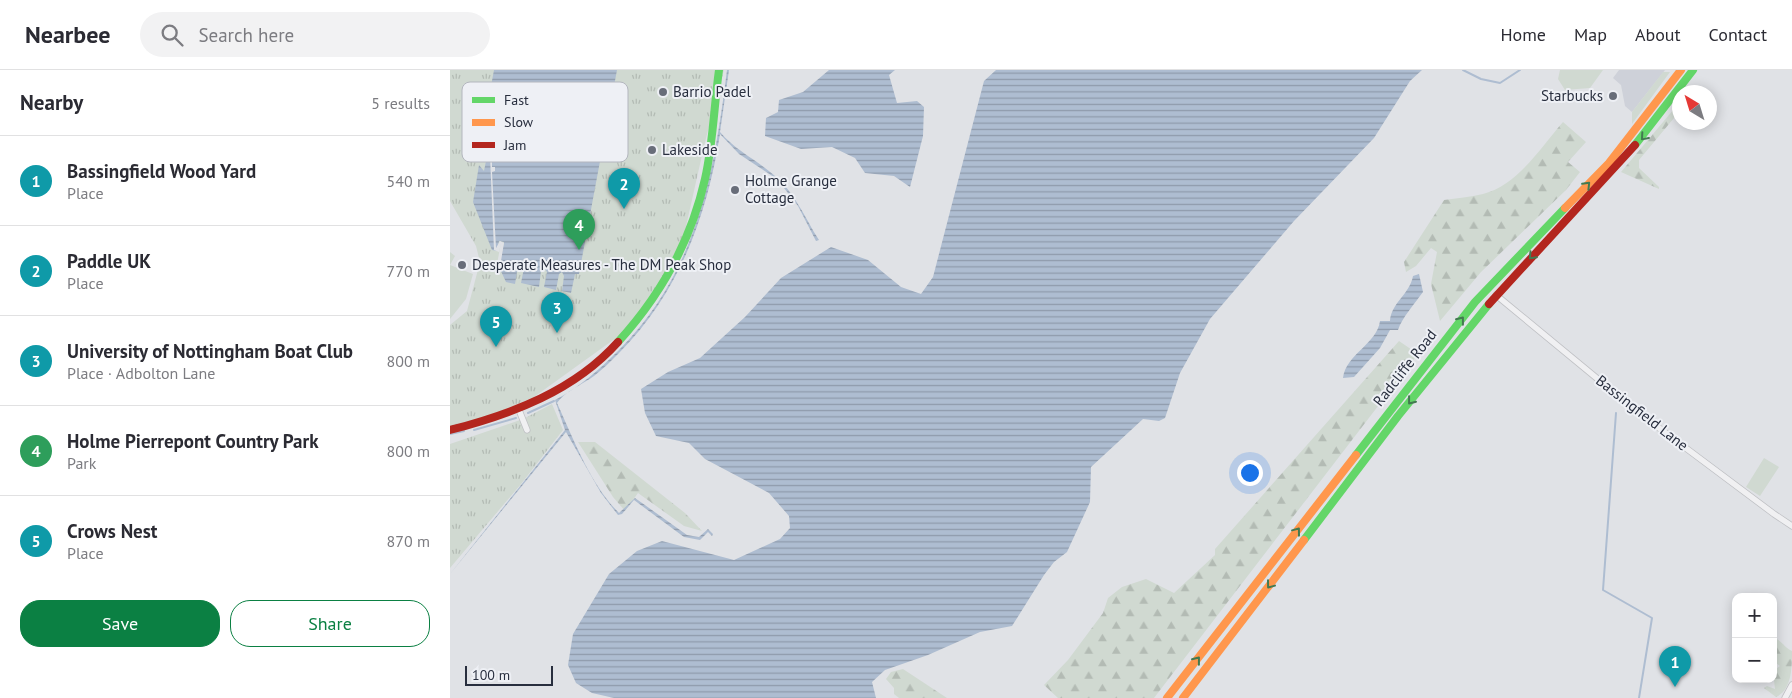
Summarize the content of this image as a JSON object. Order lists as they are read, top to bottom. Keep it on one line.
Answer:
{"streets":{"main road":["Radcliffe Road"],"street":["Bassingfield Lane"]},"crossings":[["Radcliffe Road","Bassingfield Lane"]],"places":["Barrio Padel","Starbucks","Lakeside","Holme Grange Cottage","Desperate Measures - The DM Peak Shop"],"legend":["Fast","Slow","Jam"],"scale_bar":"100 m","north":"top left","page":{"header":"Nearbee","search":"Search here","nav":["Home","Map","About","Contact"],"heading":["Nearby","5 results"],"list":[{"mark":"1","name":"Bassingfield Wood Yard","note":"Place","value":"540 m"},{"mark":"2","name":"Paddle UK","note":"Place","value":"770 m"},{"mark":"3","name":"University of Nottingham Boat Club","note":"Place · Adbolton Lane","value":"800 m"},{"mark":"4","name":"Holme Pierrepont Country Park","note":"Park","value":"800 m"},{"mark":"5","name":"Crows Nest","note":"Place","value":"870 m"}],"pins":["2","4","3","5","1"],"buttons":["Save","Share"],"map_buttons":["+","−"],"scale":"100 m"}}
